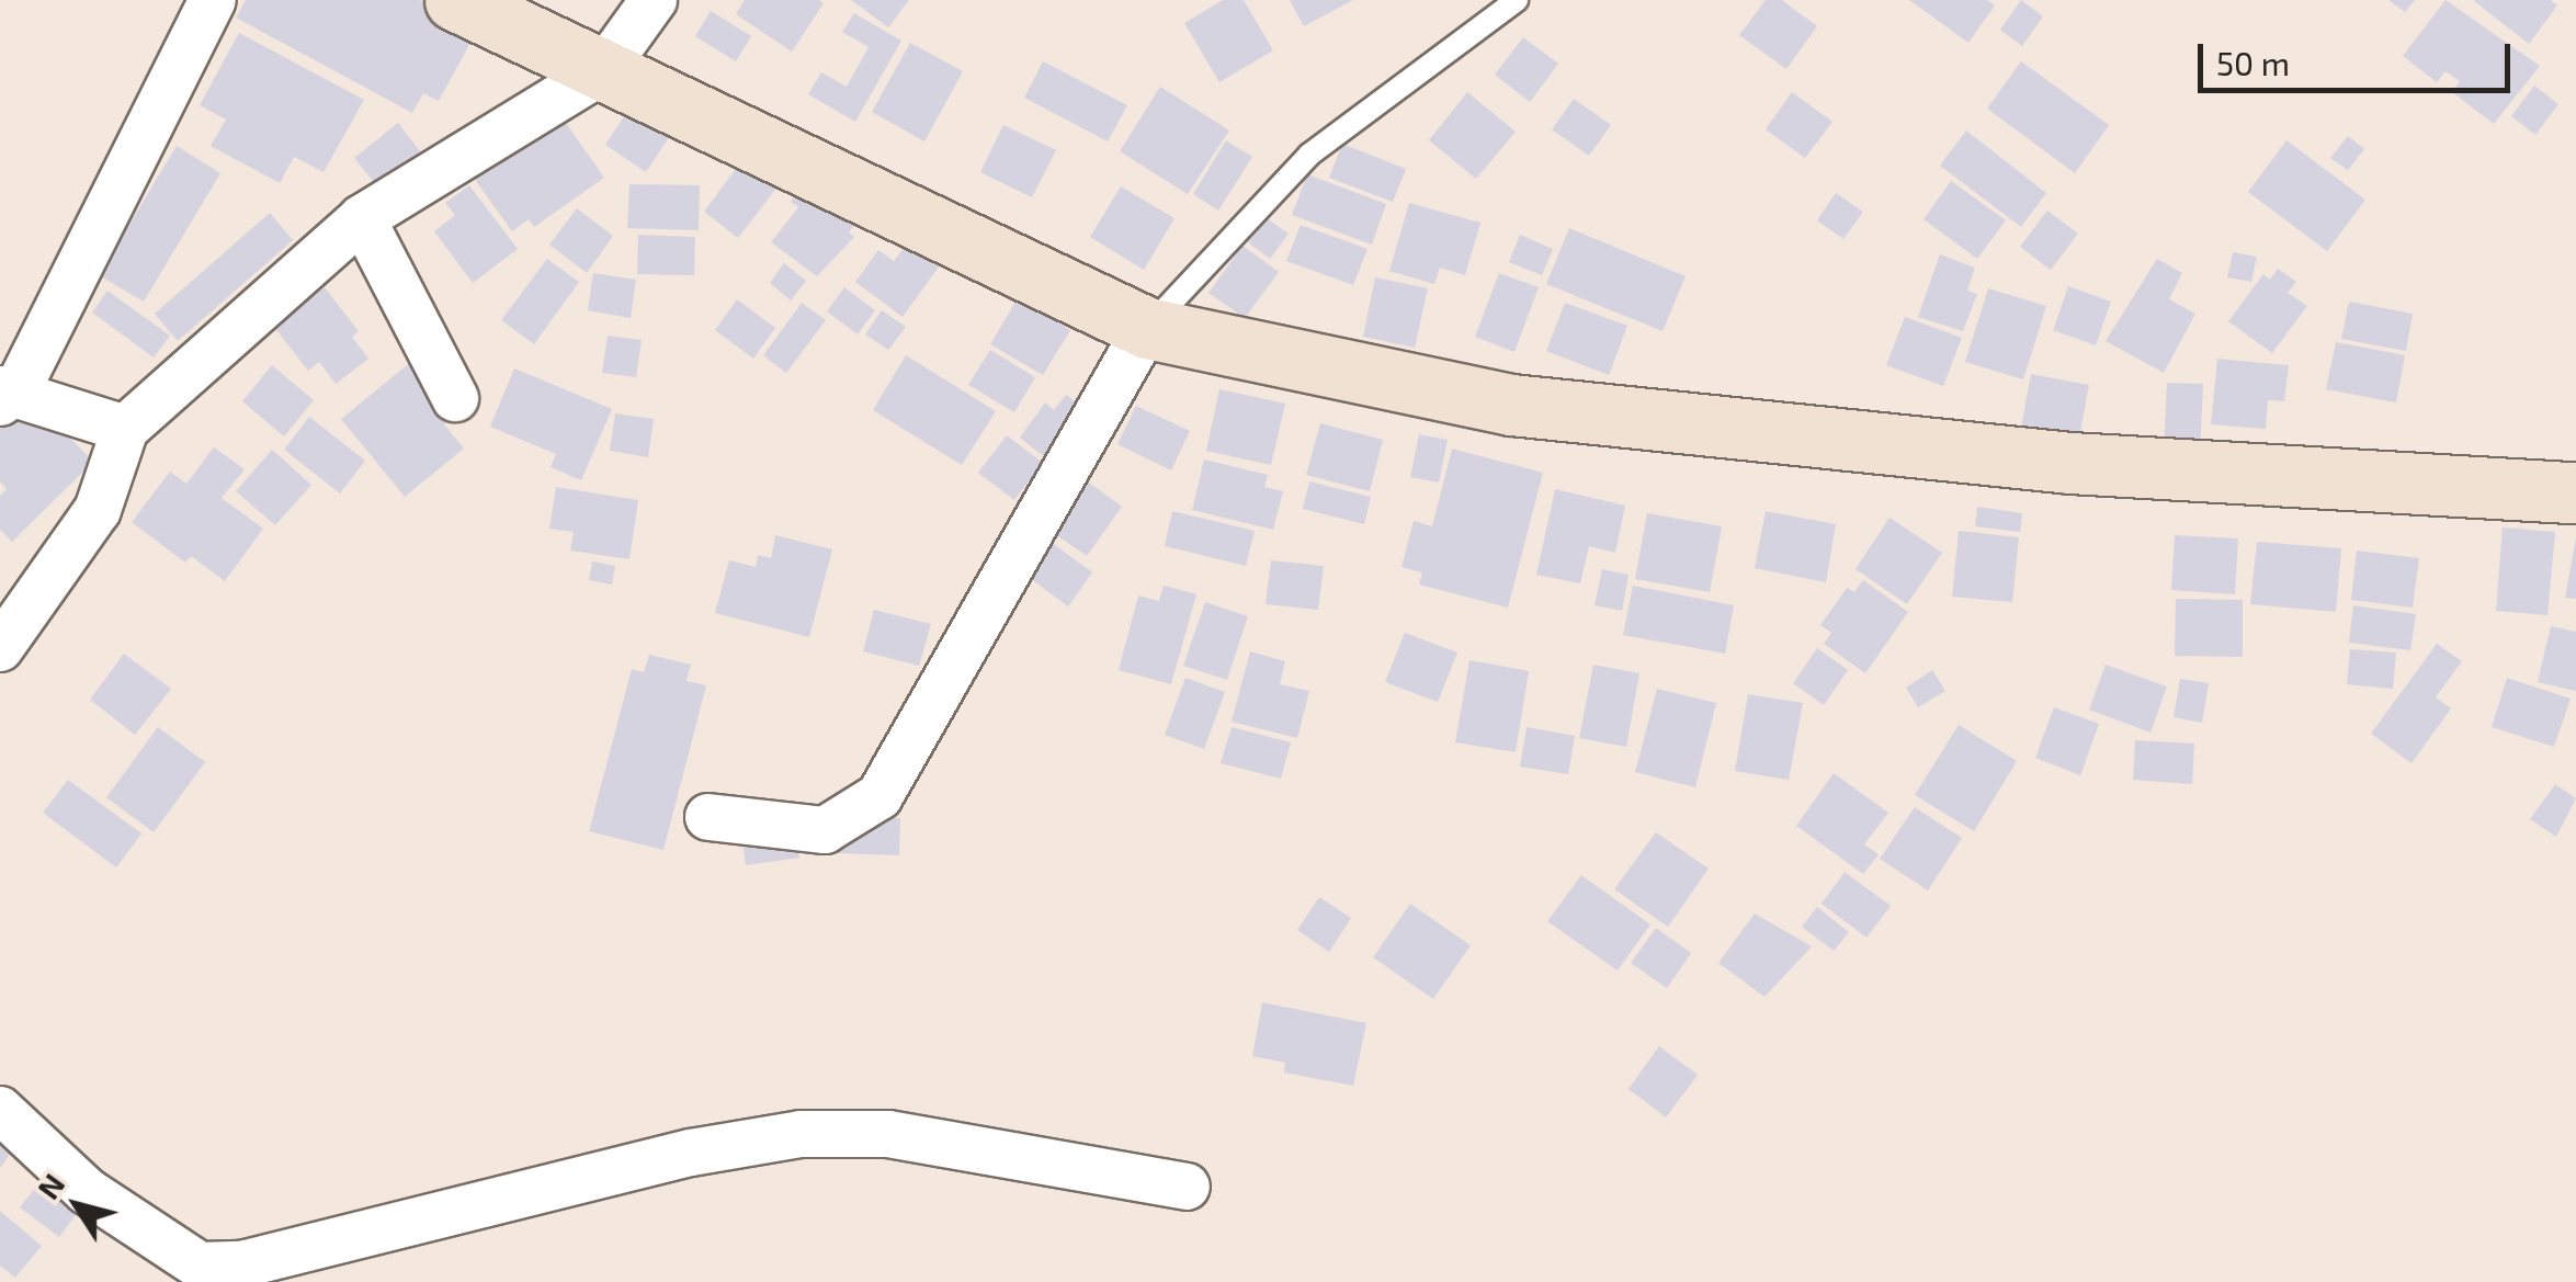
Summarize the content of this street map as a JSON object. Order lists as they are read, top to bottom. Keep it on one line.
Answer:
{"scale_bar":"50 m","north":"top left"}
